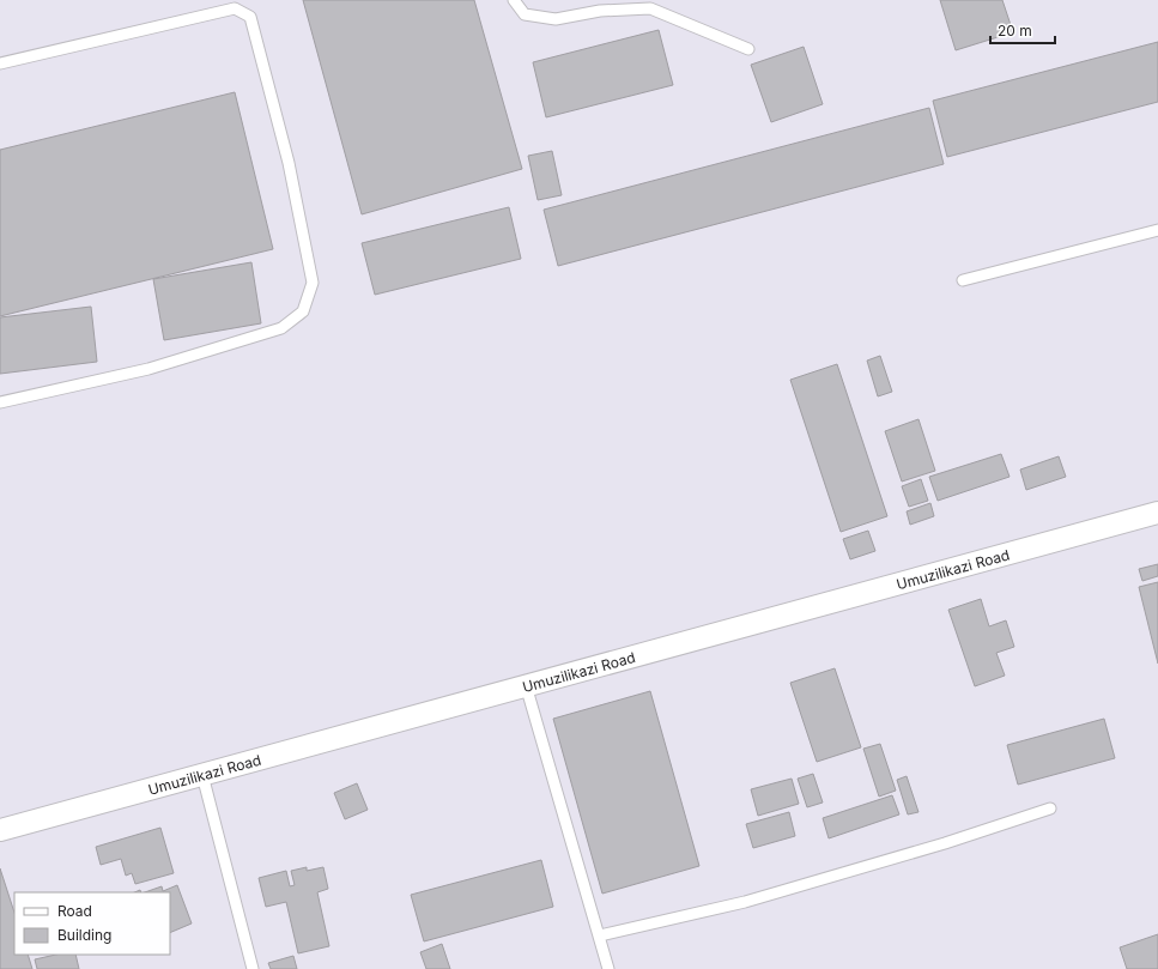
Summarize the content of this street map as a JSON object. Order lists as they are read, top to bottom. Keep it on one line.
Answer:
{"streets":{"street":["Umuzilikazi Road"]},"legend":["Road","Building"],"scale_bar":"20 m"}
